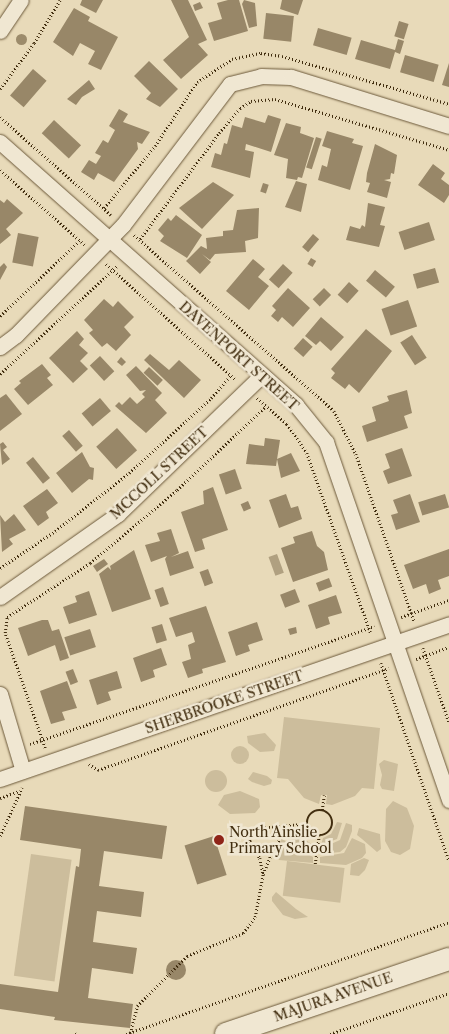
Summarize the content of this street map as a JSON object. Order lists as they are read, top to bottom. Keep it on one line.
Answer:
{"streets":{"main road":["MAJURA AVENUE"],"street":["DAVENPORT STREET","MCCOLL STREET","SHERBROOKE STREET"]},"crossings":[["DAVENPORT STREET","MCCOLL STREET"],["DAVENPORT STREET","SHERBROOKE STREET"]],"places":["North Ainslie Primary School"]}
